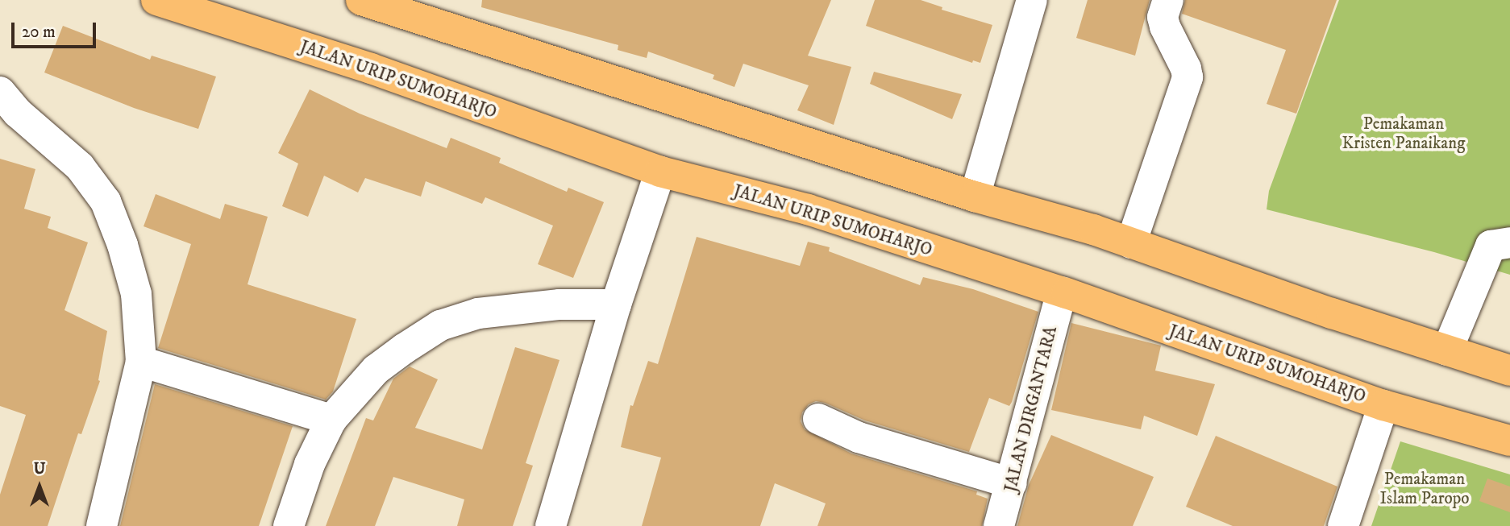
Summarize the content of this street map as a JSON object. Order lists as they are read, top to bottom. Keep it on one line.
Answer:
{"streets":{"highway":["JALAN URIP SUMOHARJO"],"street":["JALAN DIRGANTARA"]},"crossings":[["JALAN URIP SUMOHARJO","JALAN DIRGANTARA"]],"parks":["Pemakaman Kristen Panaikang","Pemakaman Islam Paropo"],"scale_bar":"20 m","north":"top"}
